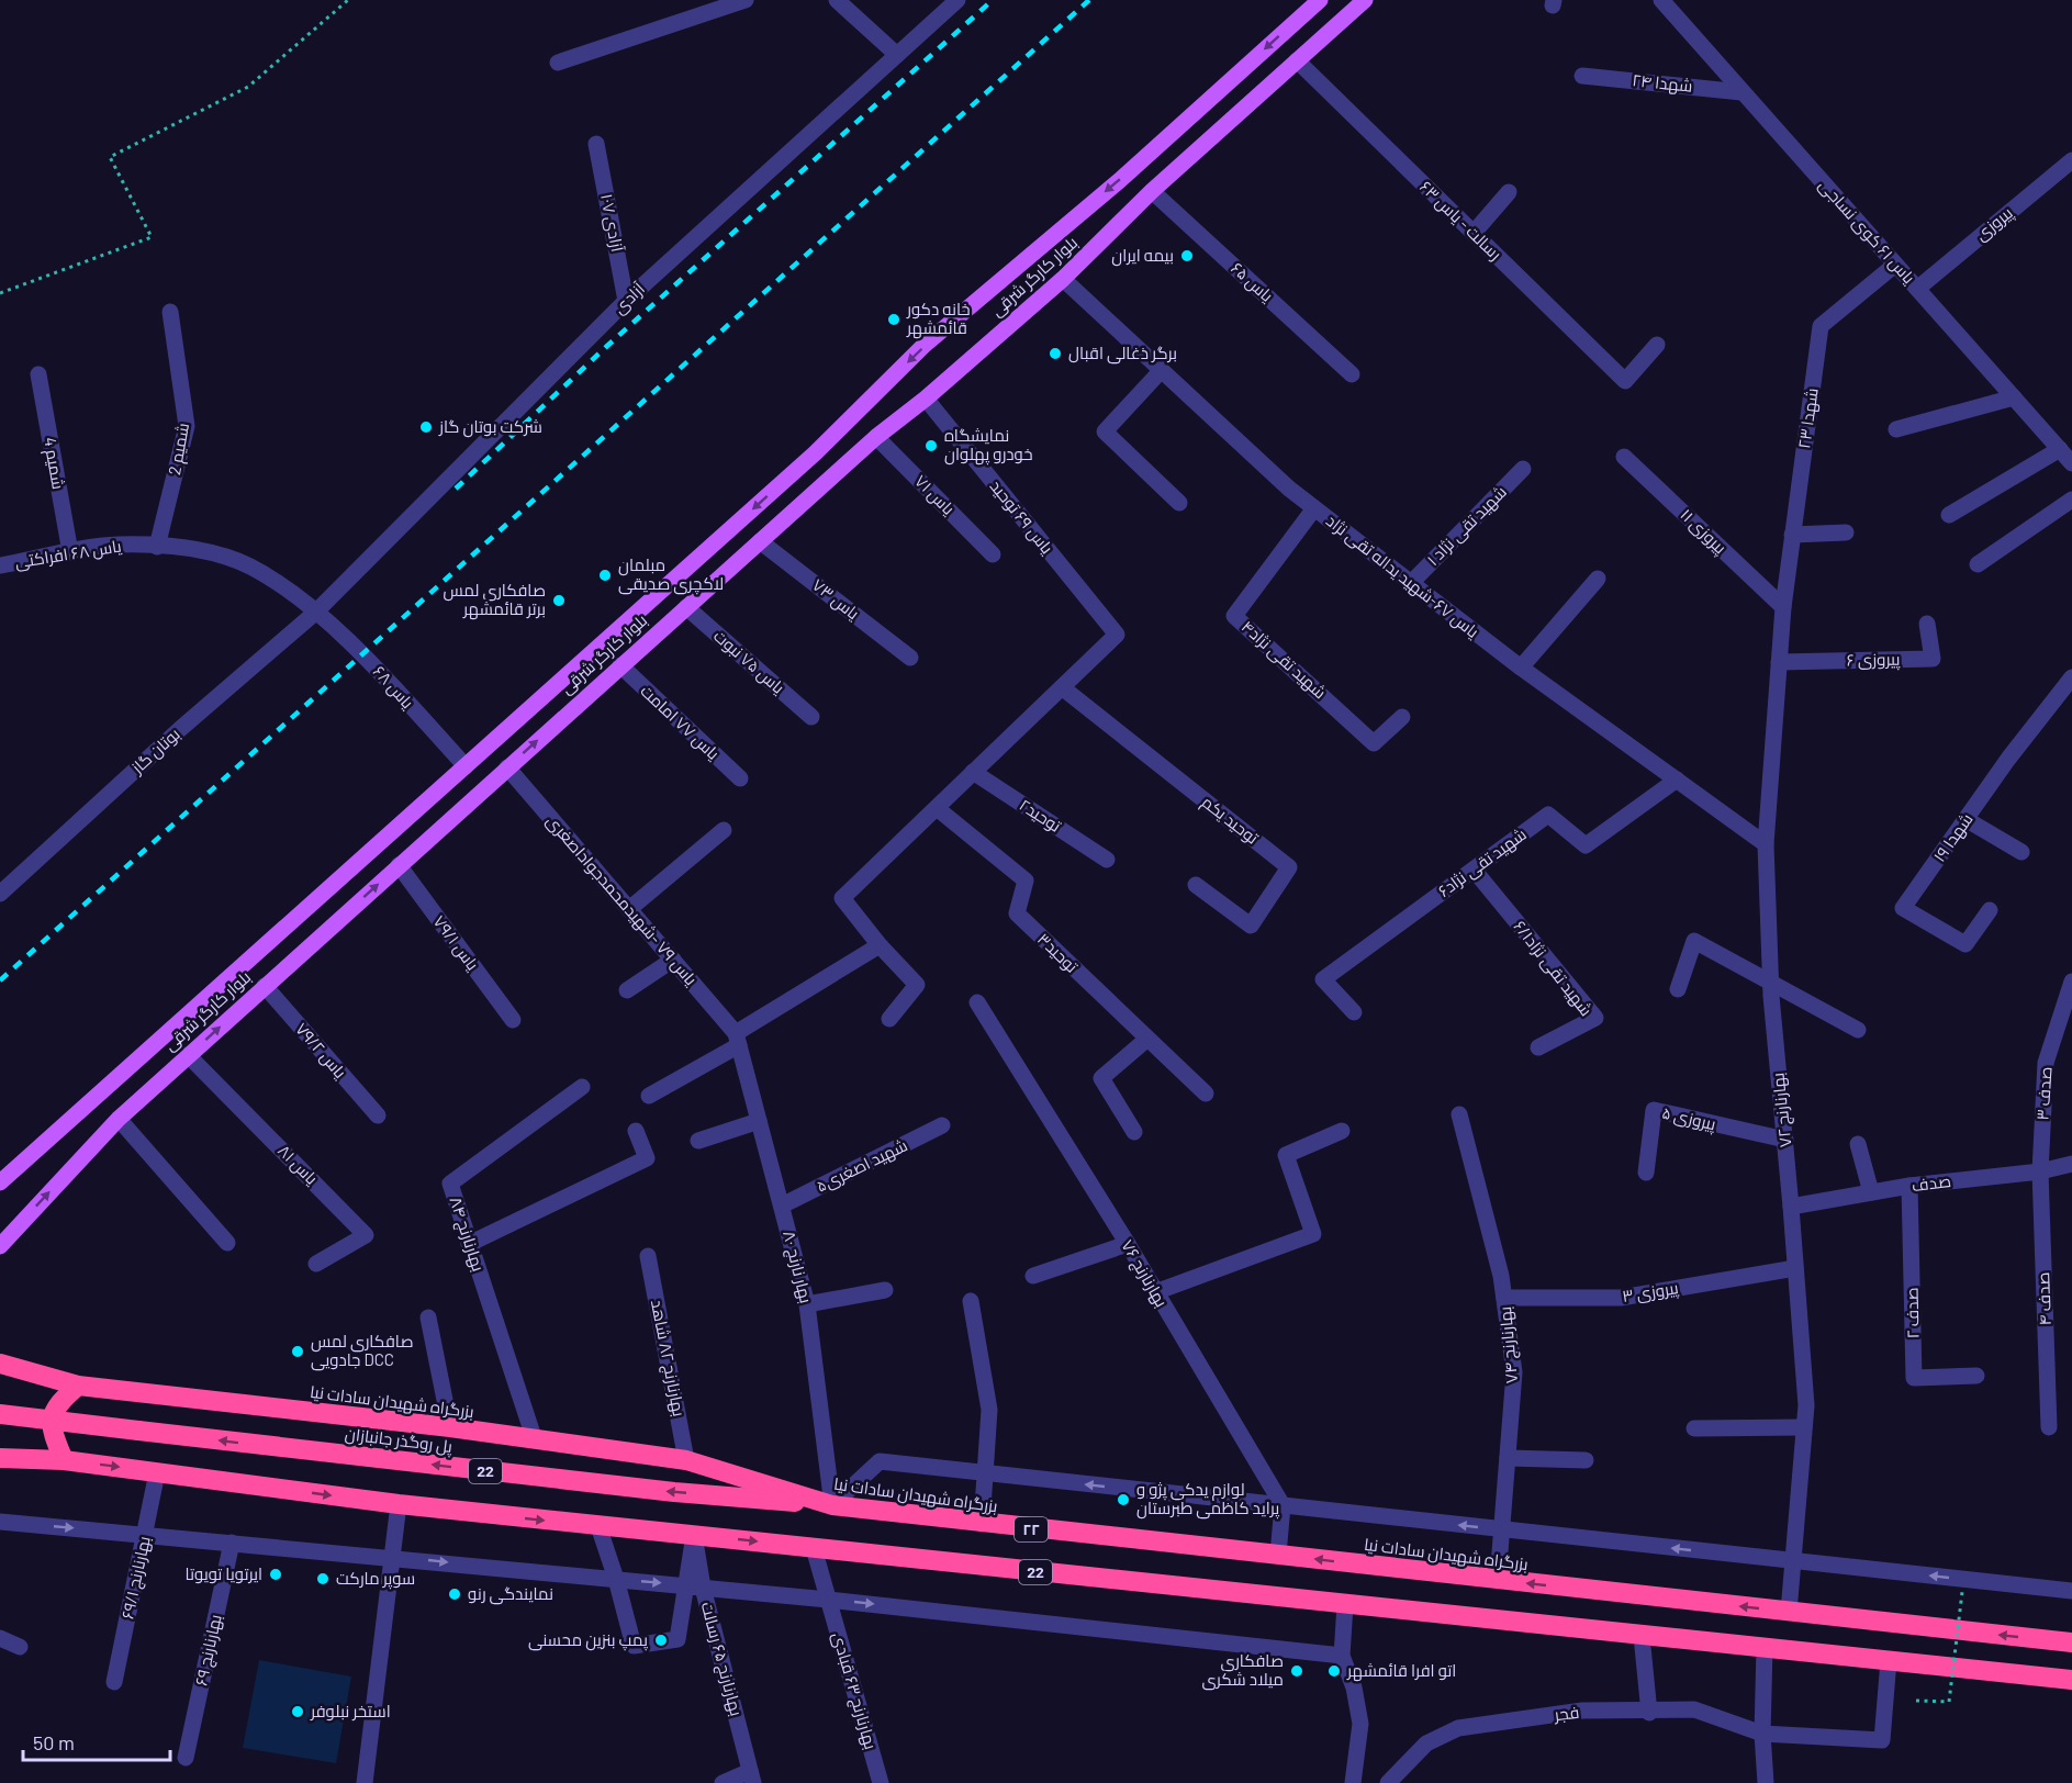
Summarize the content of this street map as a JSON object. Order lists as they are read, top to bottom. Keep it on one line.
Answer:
{"streets":{"highway":["بزرگراه شهیدان سادات نیا","پل روگذر جانبازان","22","۲۲"],"main road":["بلوار کارگر شرقی"],"street":["شهدا ۲۴","رسالت - یاس ۶۳","آزادی ۱۰۷","پیروزی","یاس ۶۱ کوی نساجی","یاس ۶۵","آزادی","شهدا ۲۳","شمیم 2","شمیم 4","یاس ۷۱","یاس ۶۹ توحید","شهید تقی نژاد ۱","پیروزی ۱۱","یاس ۶۸ افراکتی","یاس ۶۷-شهید یداله تقی نژاد","یاس ۷۳","شهید تقی نژاد۴","پیروزی ۶","یاس ۷۵ نبوت","یاس ۶۸","یاس ۷۷ امامت","بوتان گاز","توحید۲","توحید یکم","شهدا ۱۹","شهید تقی نژاد۶","یاس ۷۹ -شهیدمحمدجواداصغری","یاس ۷۹/۱","توحید۳","شهید تقی نژاد۶/۱","یاس ۷۹/۲","صدف ۳","بهارنارنج ۷۲","پیروزی ۵","یاس ۸۱","شهید اصغری۵","صدف","بهارنارنج ۸۴","بهار نارنج ۸۰","بهارنارنج ۷۶","پیروزی ۳","صدف ۴","صدف ۲","بهارنارنج ۷۴","بهارنارنج ۸۲ شاهد","بهارنارنج ۶۹/۱","بهارنارنج ۶۹","بهارنارنج ۶۵ رسالت","بهارنارنج ۶۳ قبادی","فجر"]},"crossings":[["شهدا ۲۴","یاس ۶۱ کوی نساجی"],["رسالت - یاس ۶۳","بلوار کارگر شرقی"],["آزادی ۱۰۷","آزادی"],["پیروزی","یاس ۶۱ کوی نساجی"],["یاس ۶۱ کوی نساجی","شهدا ۲۳"],["بلوار کارگر شرقی","یاس ۶۵"],["بلوار کارگر شرقی","یاس ۷۱"],["بلوار کارگر شرقی","یاس ۶۹ توحید"],["بلوار کارگر شرقی","یاس ۶۷-شهید یداله تقی نژاد"],["بلوار کارگر شرقی","یاس ۷۳"],["بلوار کارگر شرقی","یاس ۷۵ نبوت"],["بلوار کارگر شرقی","یاس ۶۸"],["بلوار کارگر شرقی","یاس ۷۷ امامت"],["بلوار کارگر شرقی","یاس ۷۹ -شهیدمحمدجواداصغری"],["بلوار کارگر شرقی","یاس ۷۹/۱"],["بلوار کارگر شرقی","یاس ۷۹/۲"],["بلوار کارگر شرقی","یاس ۸۱"],["آزادی","یاس ۶۸ افراکتی"],["آزادی","یاس ۶۸"],["آزادی","بوتان گاز"],["شهدا ۲۳","پیروزی ۱۱"],["شهدا ۲۳","بهارنارنج ۷۲"],["شمیم 2","یاس ۶۸ افراکتی"],["شمیم 4","یاس ۶۸ افراکتی"],["یاس ۶۹ توحید","توحید یکم"],["شهید تقی نژاد ۱","یاس ۶۷-شهید یداله تقی نژاد"],["پیروزی ۱۱","بهارنارنج ۷۲"],["یاس ۶۸ افراکتی","یاس ۶۸"],["یاس ۶۸ افراکتی","بوتان گاز"],["یاس ۶۷-شهید یداله تقی نژاد","شهید تقی نژاد۴"],["یاس ۶۷-شهید یداله تقی نژاد","شهید تقی نژاد۶"],["یاس ۶۷-شهید یداله تقی نژاد","بهارنارنج ۷۲"],["پیروزی ۶","بهارنارنج ۷۲"],["یاس ۶۸","بوتان گاز"],["شهید تقی نژاد۶","شهید تقی نژاد۶/۱"],["یاس ۷۹ -شهیدمحمدجواداصغری","بهار نارنج ۸۰"],["صدف ۳","صدف"],["صدف ۳","صدف ۴"],["بهارنارنج ۷۲","پیروزی ۵"],["بهارنارنج ۷۲","صدف"],["بهارنارنج ۷۲","پیروزی ۳"],["بهارنارنج ۷۲","بزرگراه شهیدان سادات نیا"],["شهید اصغری۵","بهار نارنج ۸۰"],["صدف","صدف ۴"],["صدف","صدف ۲"],["بهارنارنج ۸۴","بزرگراه شهیدان سادات نیا"],["بهار نارنج ۸۰","بزرگراه شهیدان سادات نیا"],["بهار نارنج ۸۰","پل روگذر جانبازان"],["پیروزی ۳","بهارنارنج ۷۴"],["بهارنارنج ۷۴","بزرگراه شهیدان سادات نیا"],["بهارنارنج ۸۲ شاهد","بزرگراه شهیدان سادات نیا"],["بزرگراه شهیدان سادات نیا","پل روگذر جانبازان"],["22","بهارنارنج ۶۹/۱"],["22","بهارنارنج ۶۵ رسالت"],["22","بهارنارنج ۶۳ قبادی"],["22","فجر"]],"places":["بیمه ایران","خانه دکور قائمشهر","برگر ذغالی اقبال","شرکت بوتان گاز","نمایشگاه خودرو پهلوان","مبلمان لاکچری صدیقی","صافکاری لمس برتر قائمشهر","صافکاری لمس جادویی DCC","لوازم یدکی پژو و پراید کاظمی طبرستان","ایرتویا تویوتا","سوپر مارکت","نمایندگی رنو","پمپ بنزین محسنی","صافکاری میلاد شکری","اتو افرا قائمشهر","استخر نبلوفر"],"scale_bar":"50 m"}
